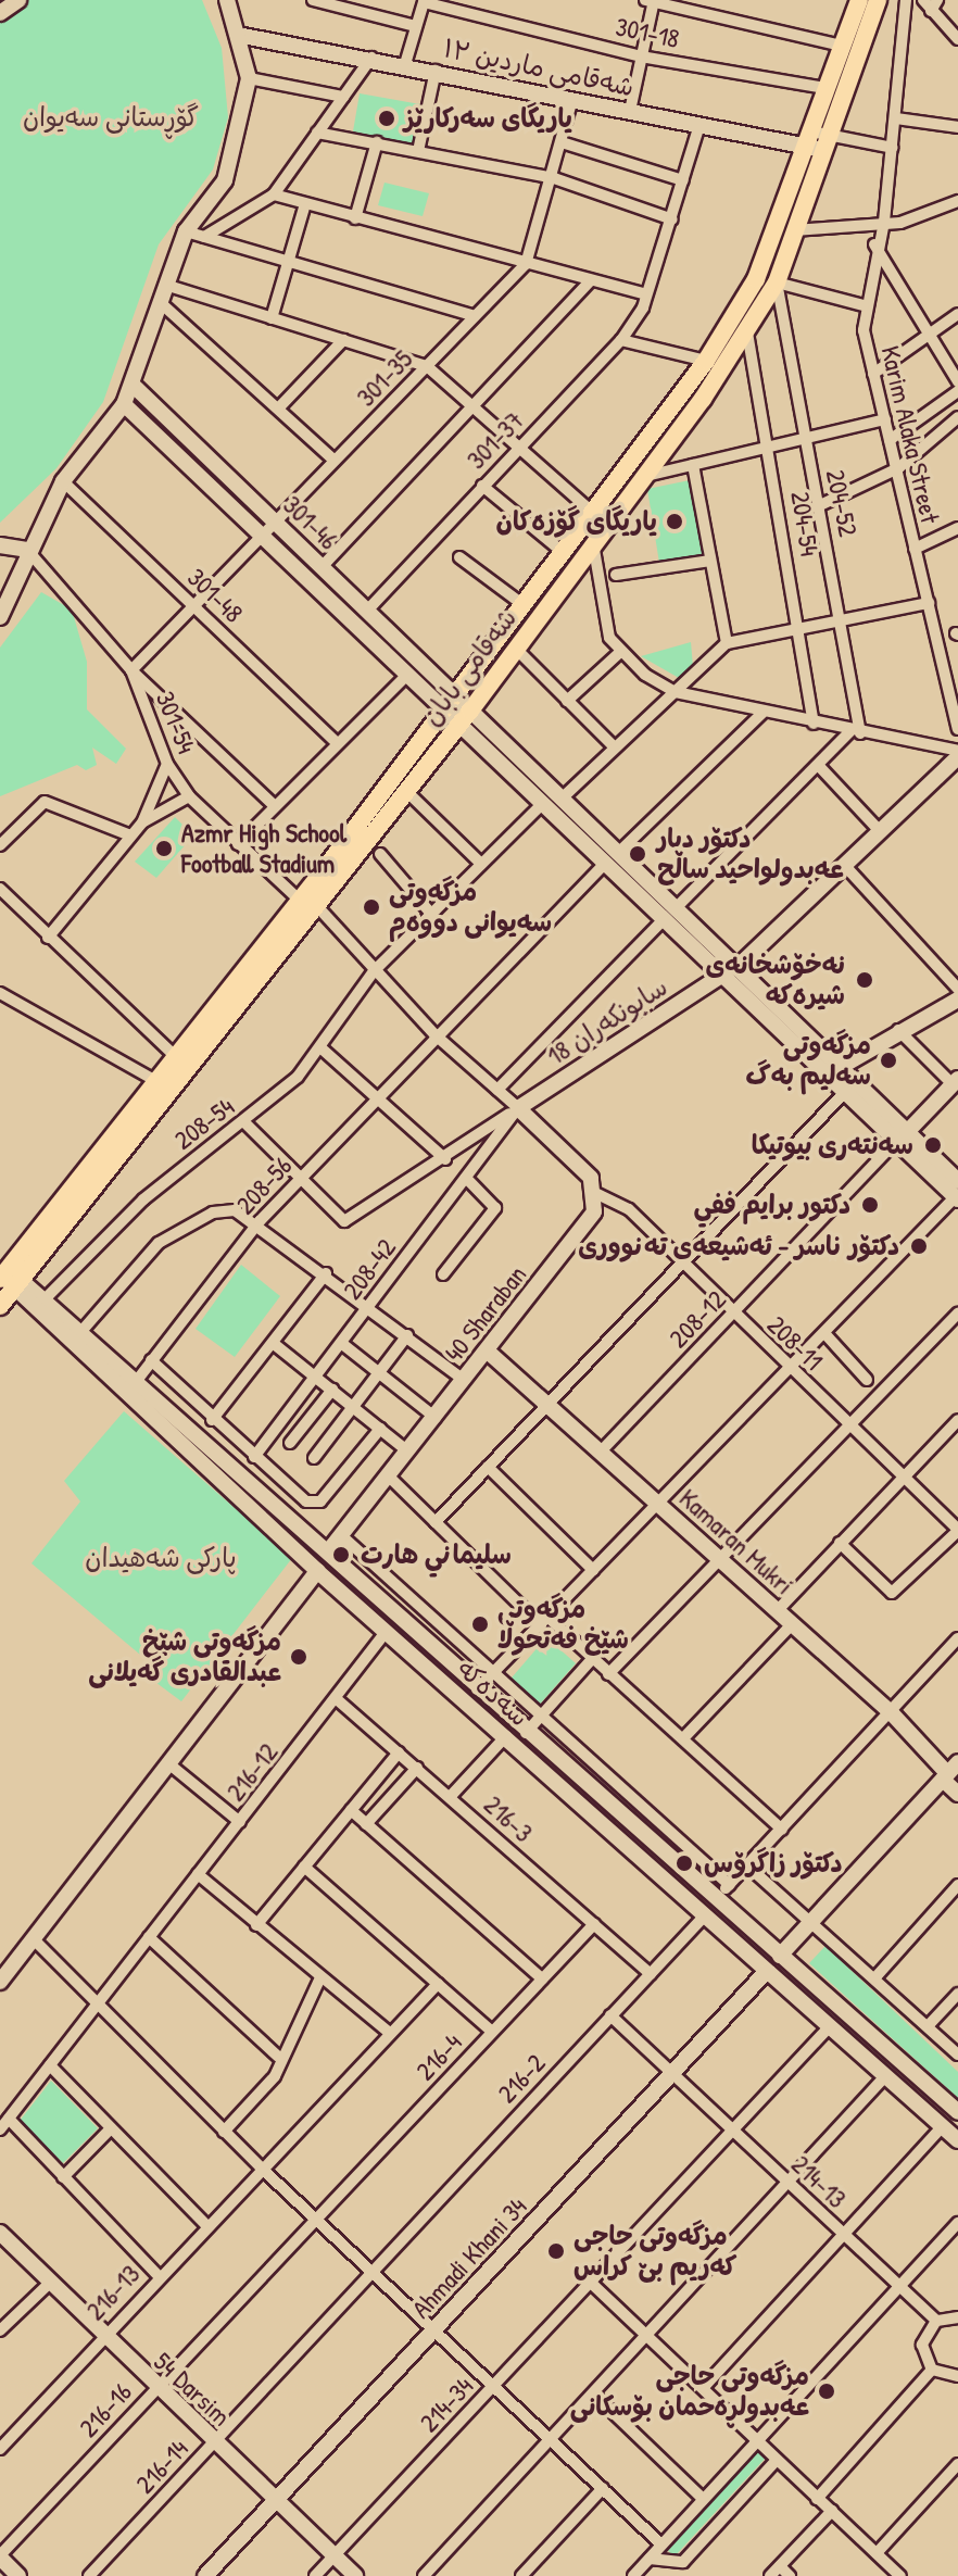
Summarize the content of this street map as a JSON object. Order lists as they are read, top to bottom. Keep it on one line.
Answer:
{"streets":{"main road":["شەقامی ماردین ١٣","301-46","شەقامی بابان","18 سابونکەران","40 Sharaban","Kamaran Mukri","سەدەکە","Ahmadi Khani 34","54 Darsim"],"street":["301-18","301-35","Karim Alaka Street","301-37","204-52","204-54","301-48","301-54","208-54","208-56","208-42","208-12","208-11","216-12","216-3","216-4","216-2","214-13","216-13","214-34","216-16","216-14"]},"crossings":[["301-18","شەقامی ماردین ١٣"],["شەقامی ماردین ١٣","301-37"],["شەقامی ماردین ١٣","شەقامی بابان"],["301-35","301-46"],["301-35","301-48"],["301-35","301-54"],["301-37","301-46"],["204-52","شەقامی بابان"],["204-54","شەقامی بابان"],["شەقامی بابان","301-54"],["شەقامی بابان","سەدەکە"],["301-54","18 سابونکەران"],["301-54","208-54"],["301-54","208-56"],["301-54","208-42"],["18 سابونکەران","208-42"],["208-54","سەدەکە"],["208-56","سەدەکە"],["40 Sharaban","208-11"],["40 Sharaban","Kamaran Mukri"],["40 Sharaban","سەدەکە"],["208-12","208-11"],["208-12","Kamaran Mukri"],["سەدەکە","216-12"],["سەدەکە","216-2"],["سەدەکە","Ahmadi Khani 34"],["سەدەکە","214-34"],["216-12","216-3"],["216-3","216-4"],["216-3","216-2"],["216-4","216-16"],["216-2","214-13"],["216-2","216-14"],["214-13","Ahmadi Khani 34"],["214-13","214-34"],["Ahmadi Khani 34","54 Darsim"],["216-13","54 Darsim"],["54 Darsim","214-34"],["54 Darsim","216-16"],["54 Darsim","216-14"]],"parks":["گۆڕستانی سەیوان","پارکی شەهیدان"],"places":["یاریگای سەرکارێز","یاریگای گۆزەکان","Azmr High School Football Stadium","دکتۆر دیار عەبدولواحید ساڵح","مزگەوتی سەیوانی دووەم","نەخۆشخانەی شیرەکە","مزگەوتی سەلیم بەگ","سەنتەری بیوتیکا","دكتور برايم ففي","دکتۆر ناسر - ئەشیعەی تەنووری","سليماني هارت","مزگەوتی شێخ فەتحوڵا","مزگەوتی شێخ عبدالقادری گەیلانی","دکتۆر زاگرۆس","مزگەوتی حاجی کەریم بێ کراس","مزگەوتی حاجی عەبدولڕەحمان بۆسکانی"]}
